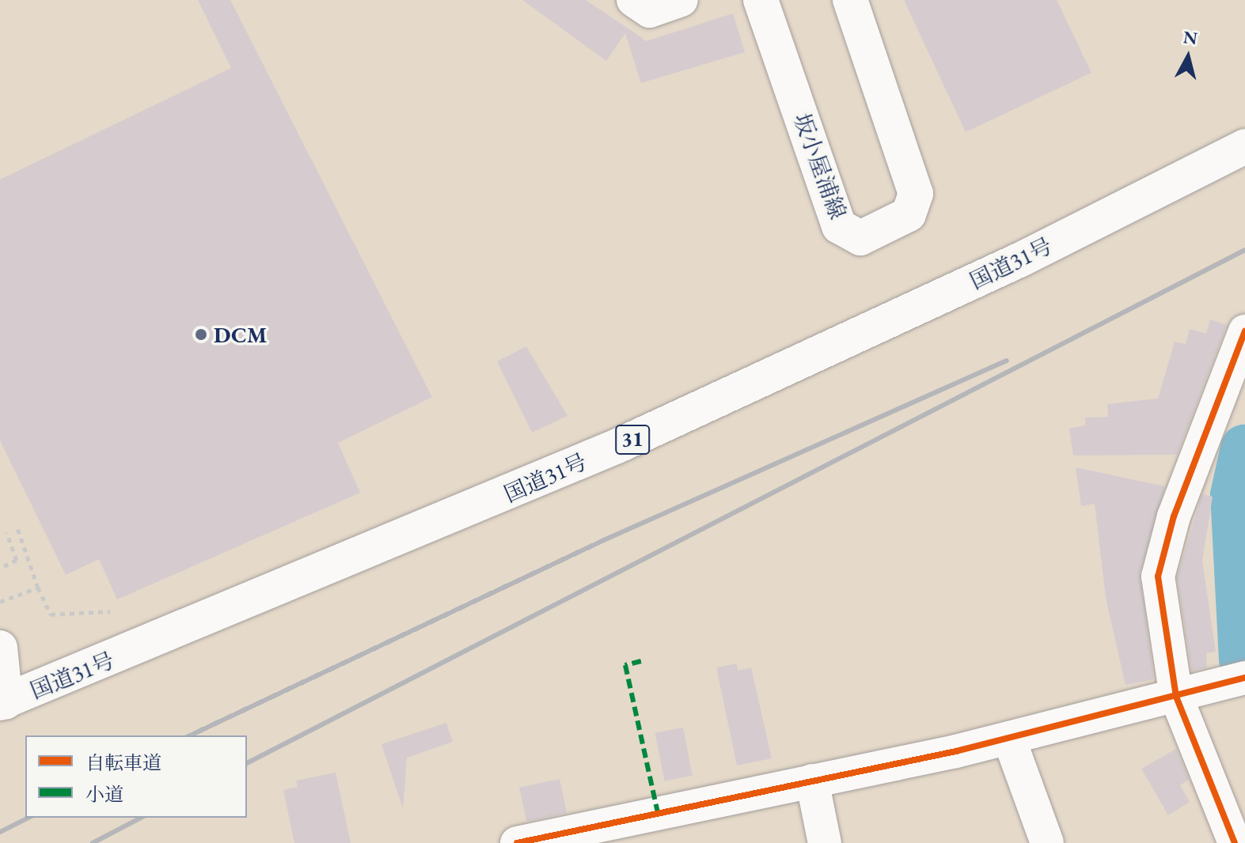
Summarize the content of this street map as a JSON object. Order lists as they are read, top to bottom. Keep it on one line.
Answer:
{"streets":{"main road":["坂小屋浦線","国道31号","31"]},"places":["DCM"],"legend":["自転車道","小道"],"north":"top"}
